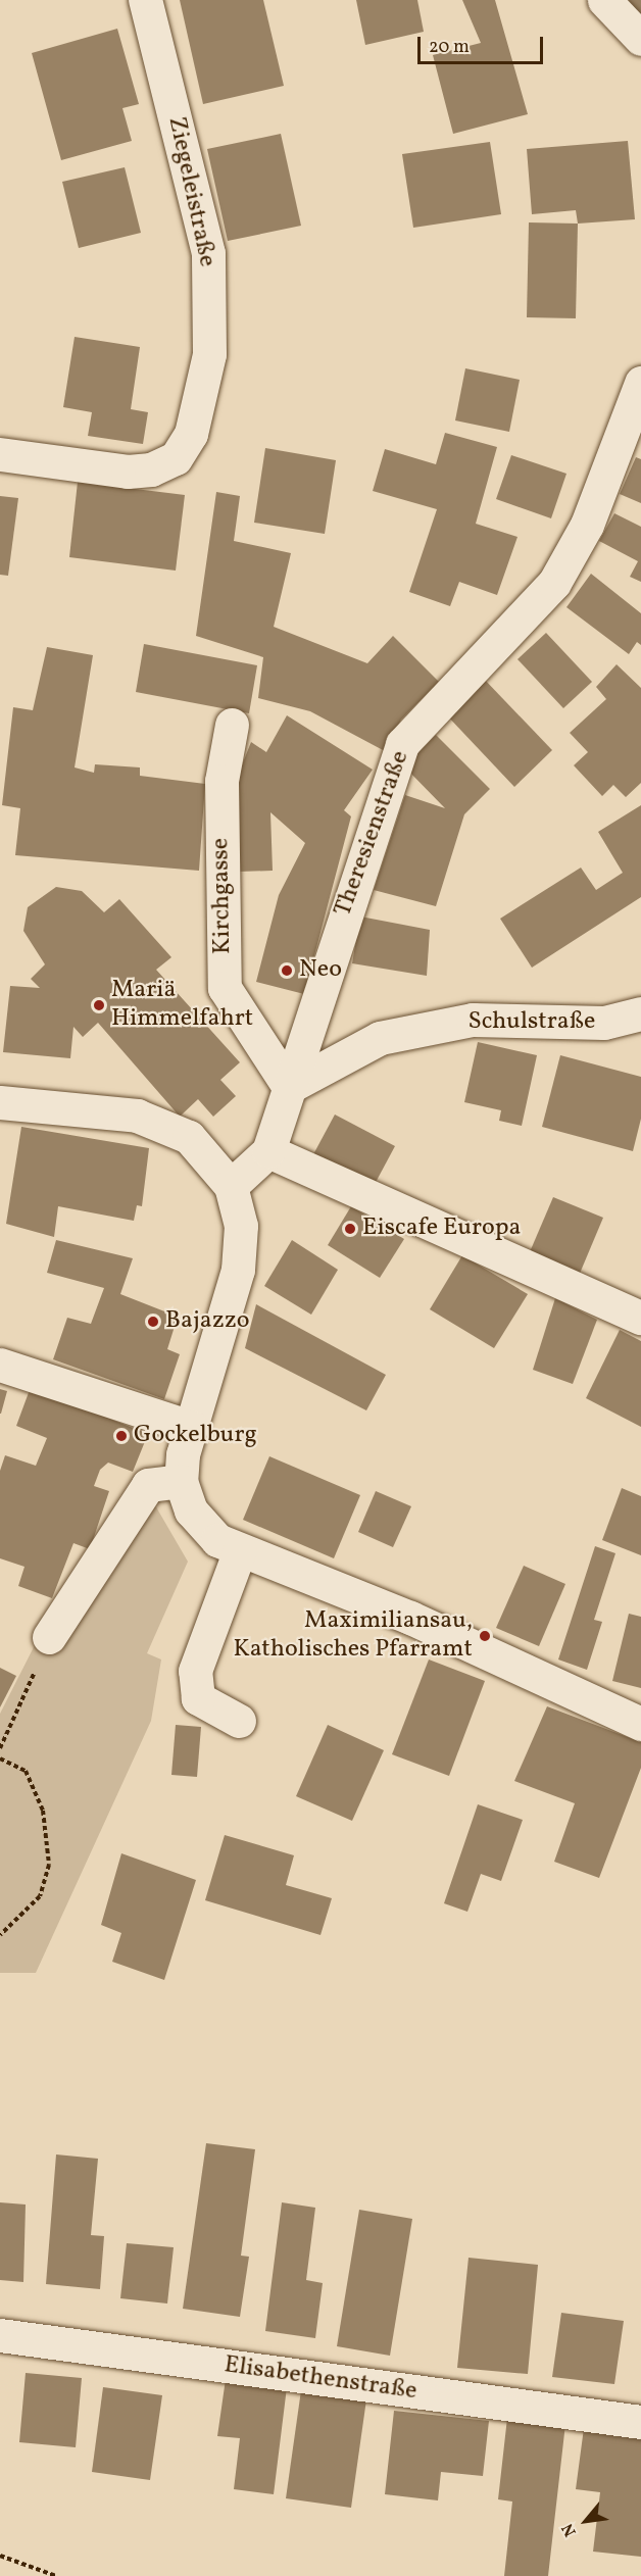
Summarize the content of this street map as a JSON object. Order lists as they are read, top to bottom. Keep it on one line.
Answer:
{"streets":{"street":["Ziegeleistraße","Theresienstraße","Kirchgasse","Schulstraße","Elisabethenstraße"]},"crossings":[["Theresienstraße","Kirchgasse"],["Theresienstraße","Schulstraße"],["Kirchgasse","Schulstraße"]],"places":["Neo","Mariä Himmelfahrt","Eiscafe Europa","Bajazzo","Gockelburg","Maximiliansau, Katholisches Pfarramt"],"scale_bar":"20 m","north":"bottom left"}
